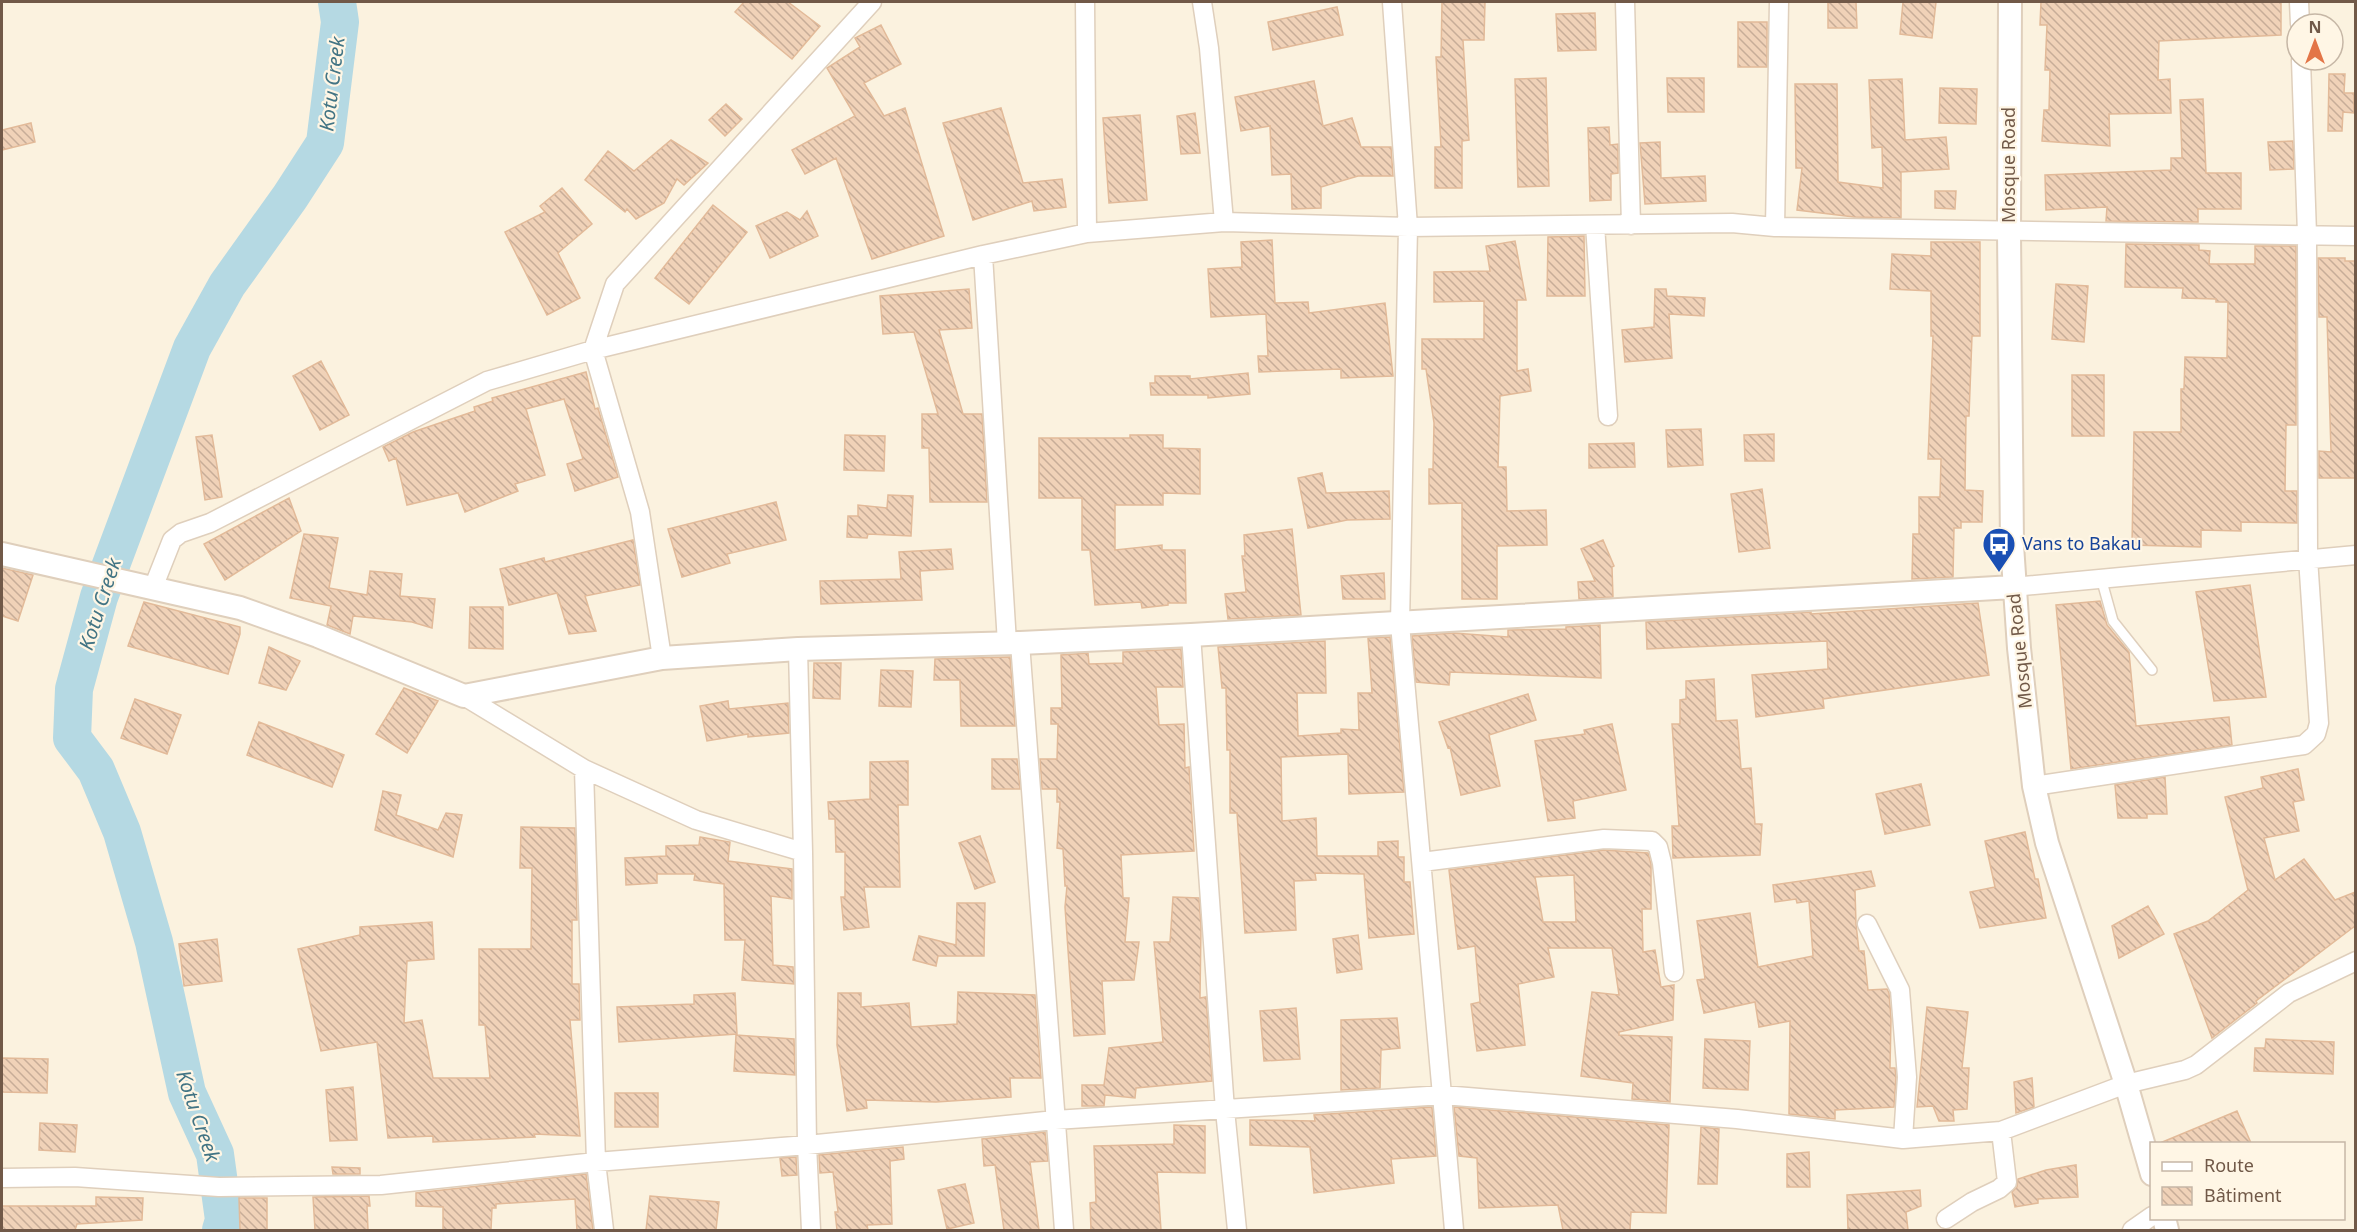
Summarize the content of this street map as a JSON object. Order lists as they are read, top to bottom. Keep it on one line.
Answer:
{"streets":{"street":["Mosque Road"]},"water":["Kotu Creek"],"places":{"bus stop":["Vans to Bakau"]},"legend":["Route","Bâtiment"],"north":"top"}
